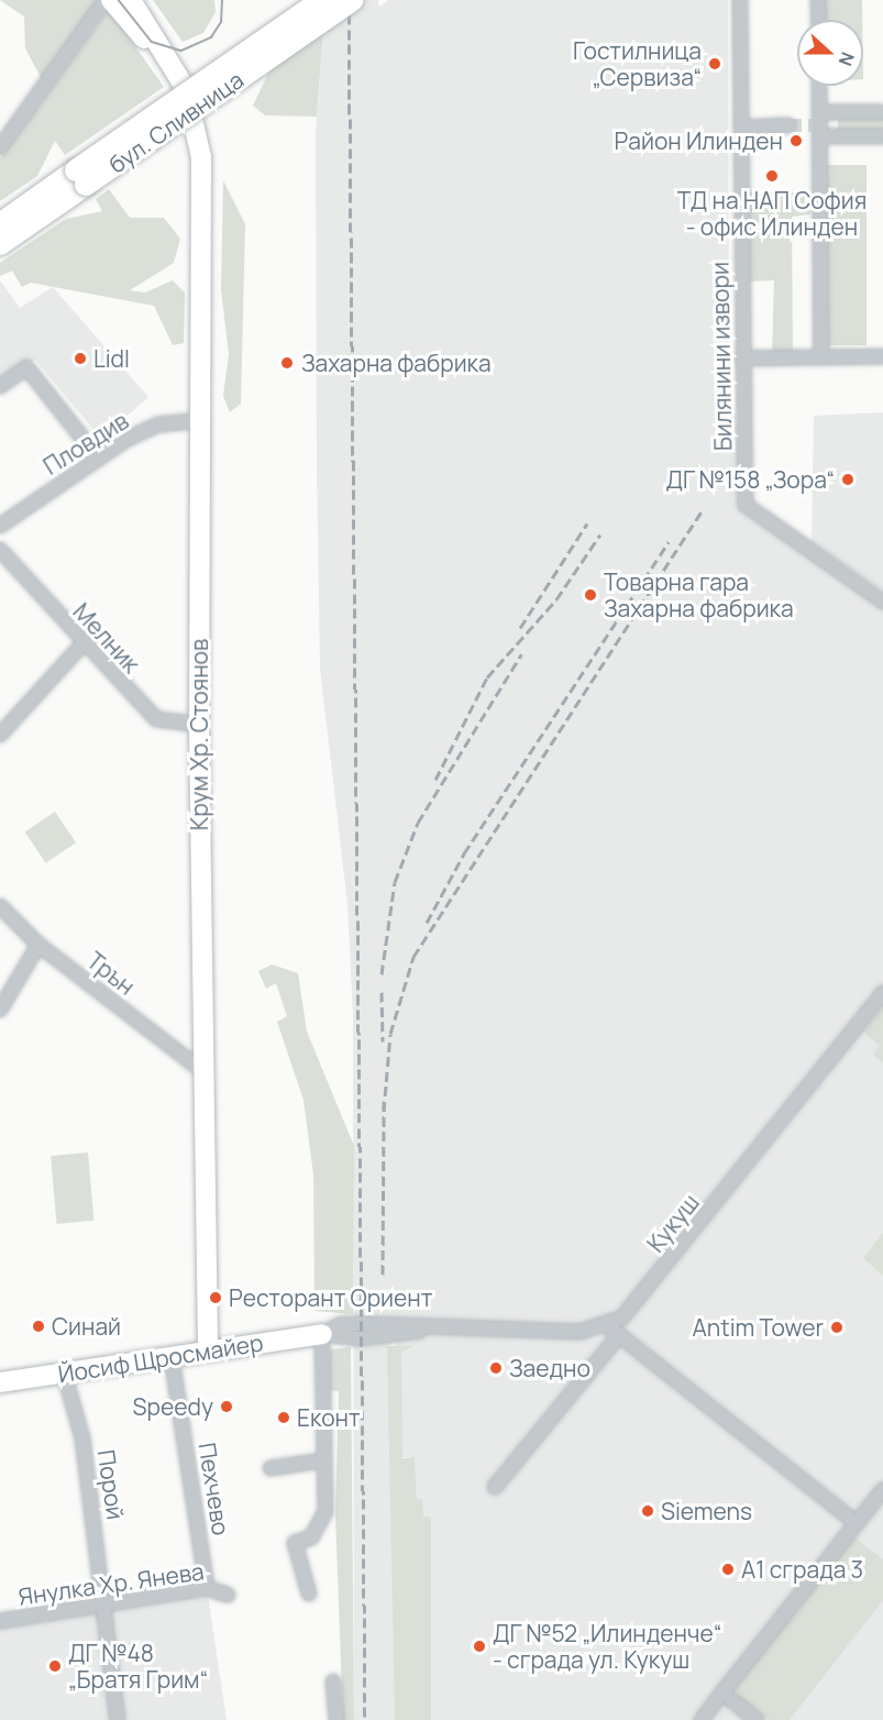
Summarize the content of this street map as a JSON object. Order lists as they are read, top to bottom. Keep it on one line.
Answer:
{"streets":{"main road":["бул. Сливница"],"street":["Билянини извори","Пловдив","Мелник","Крум Хр. Стоянов","Трън","Кукуш","Йосиф Щросмайер","Порой","Пехчево","Янулка Хр. Янева"]},"crossings":[["Пловдив","Крум Хр. Стоянов"],["Мелник","Крум Хр. Стоянов"],["Крум Хр. Стоянов","Трън"],["Крум Хр. Стоянов","Йосиф Щросмайер"],["Кукуш","Йосиф Щросмайер"],["Йосиф Щросмайер","Порой"],["Йосиф Щросмайер","Пехчево"],["Порой","Янулка Хр. Янева"],["Пехчево","Янулка Хр. Янева"]],"places":["Гостилница „Сервиза“","Район Илинден","ТД на НАП София - офис Илинден","Lidl","Захарна фабрика","ДГ №158 „Зора“","Товарна гара Захарна фабрика","Ресторант Ориент","Синай","Antim Tower","Заедно","Speedy","Еконт","Siemens","А1 сграда 3","ДГ №52 „Илинденче“ - сграда ул. Кукуш","ДГ №48 „Братя Грим“"],"north":"right"}
